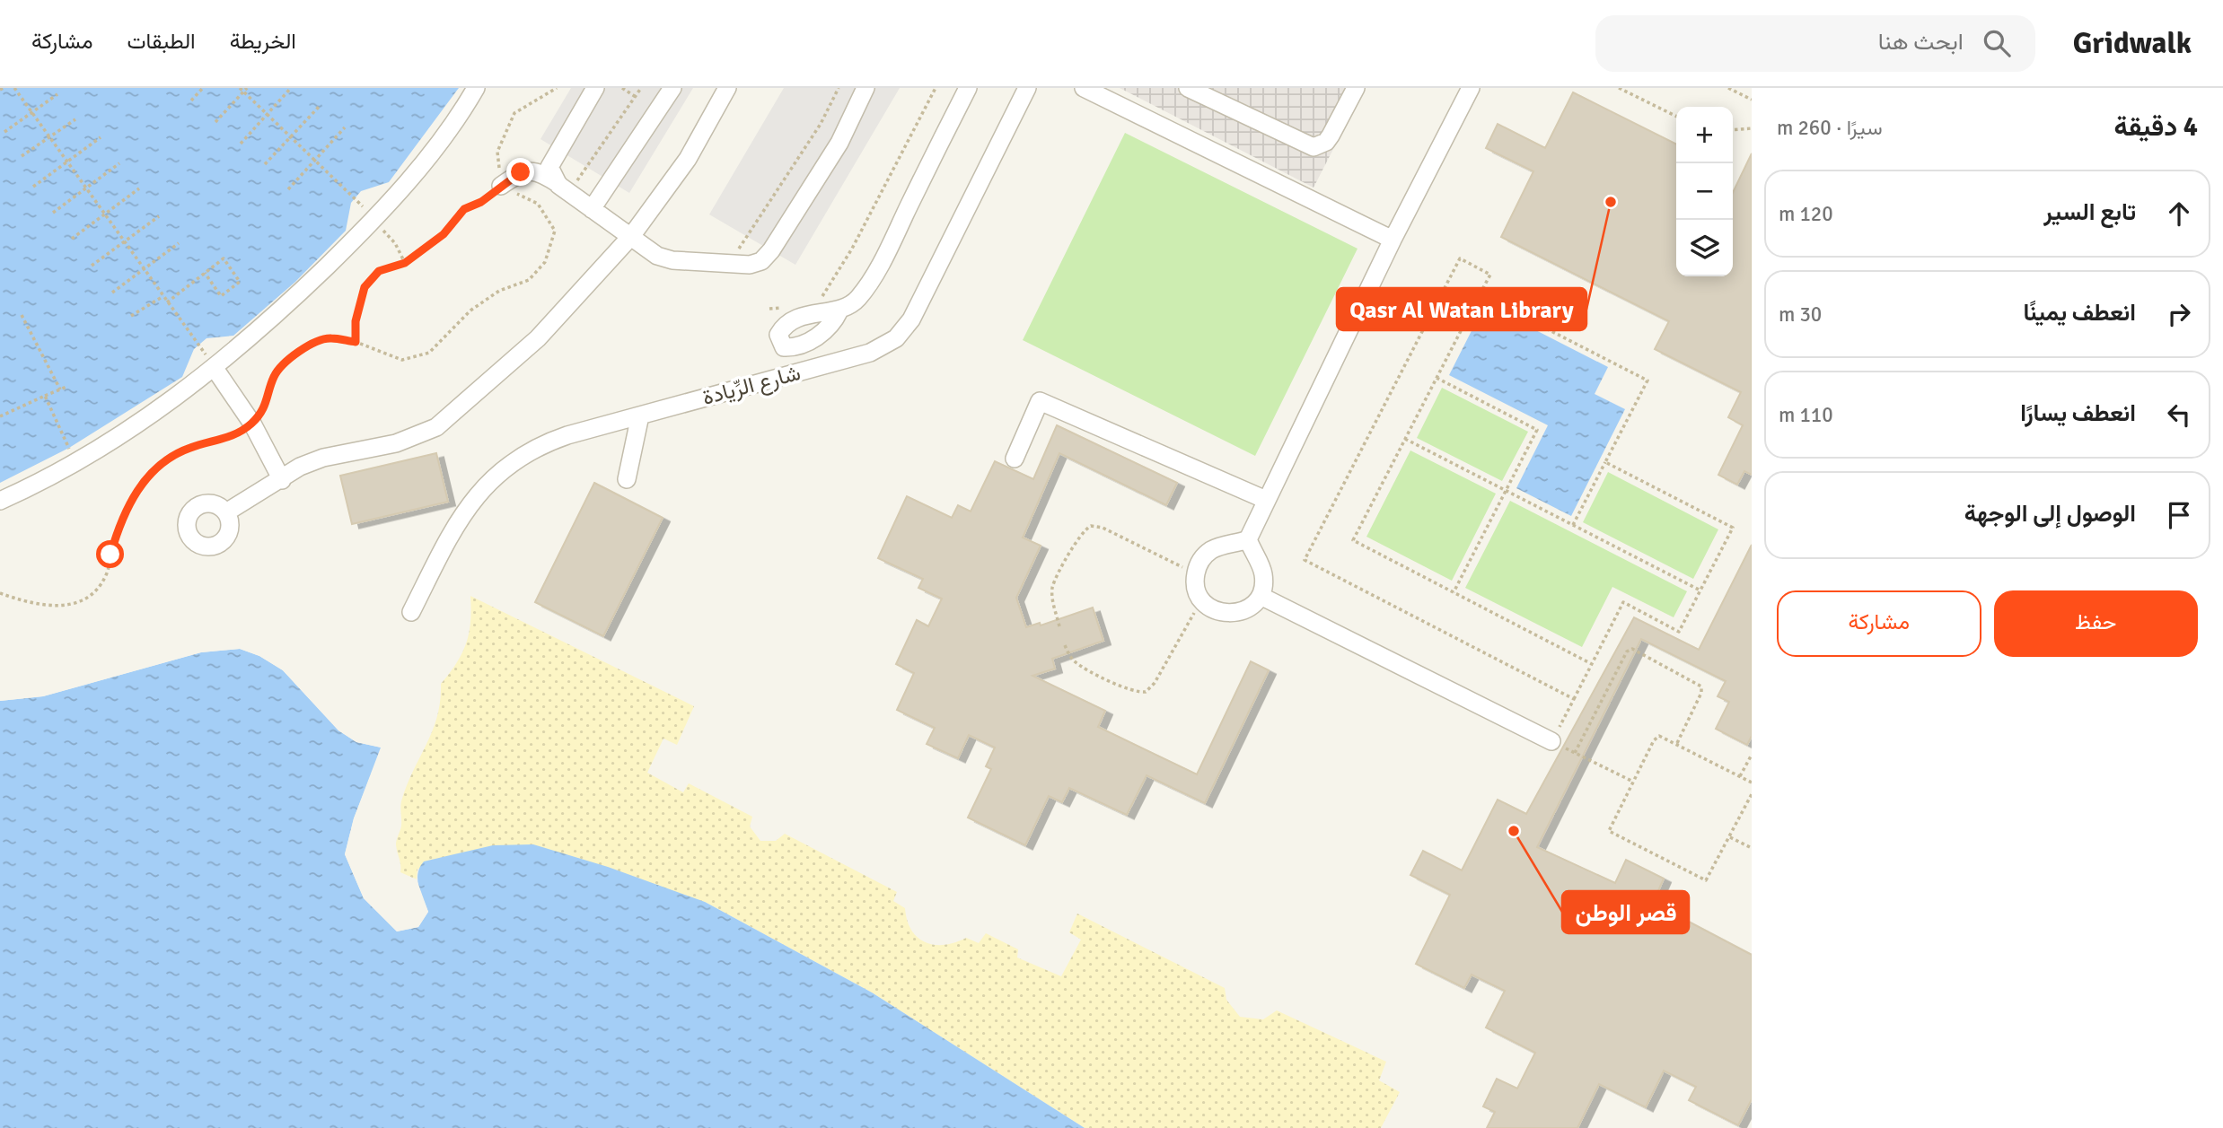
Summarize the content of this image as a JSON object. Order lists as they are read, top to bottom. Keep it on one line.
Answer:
{"streets":{"street":["شارع الرِّيادة"]},"places":["Qasr Al Watan Library","قصر الوطن"],"page":{"header":"Gridwalk","search":"ابحث هنا","nav":["الخريطة","الطبقات","مشاركة"],"heading":["4 دقيقة","سيرًا · 260 m"],"map_buttons":["+","−"],"list":[["تابع السير","120 m"],["انعطف يمينًا","30 m"],["انعطف يسارًا","110 m"],"الوصول إلى الوجهة"],"buttons":["حفظ","مشاركة"]}}
